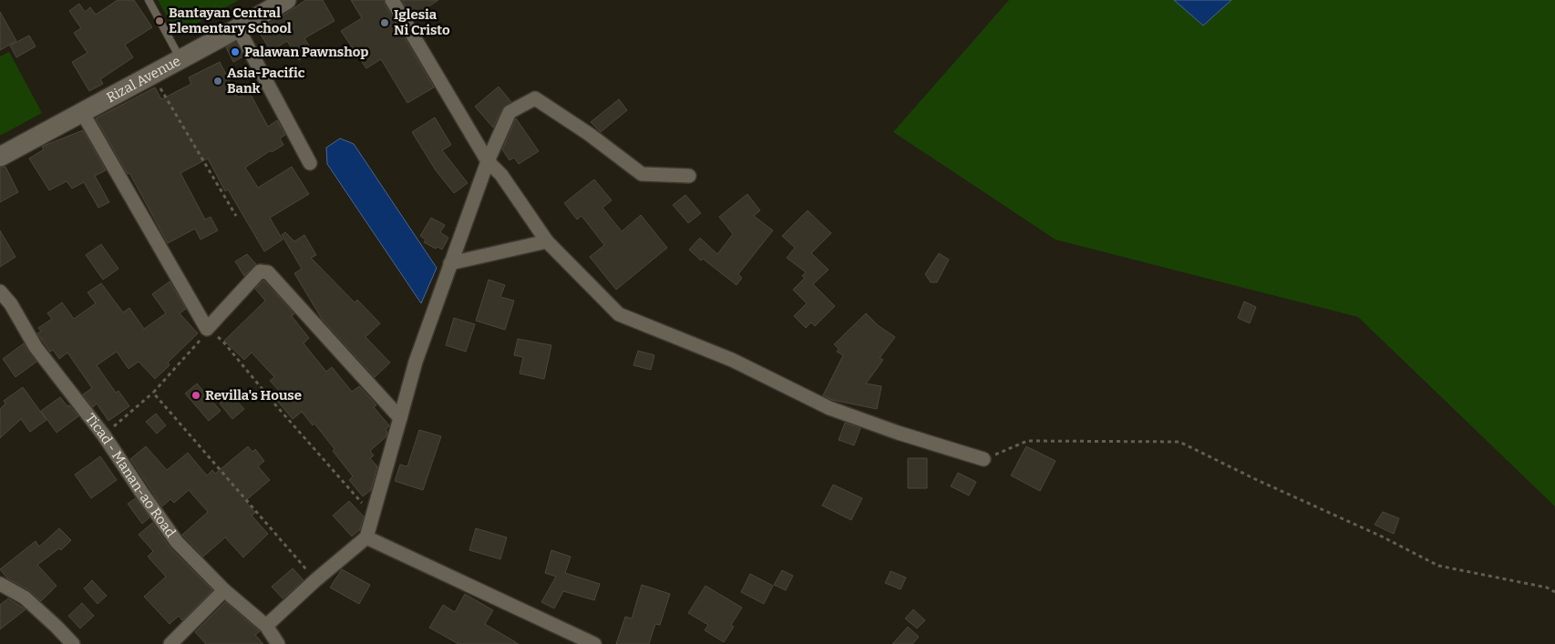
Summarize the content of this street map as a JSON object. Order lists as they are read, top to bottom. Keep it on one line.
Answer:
{"streets":{"main road":["Rizal Avenue"],"street":["Ticad - Manan-ao Road"]},"places":["Bantayan Central Elementary School","Iglesia Ni Cristo","Palawan Pawnshop","Asia-Pacific Bank","Revilla's House"]}
